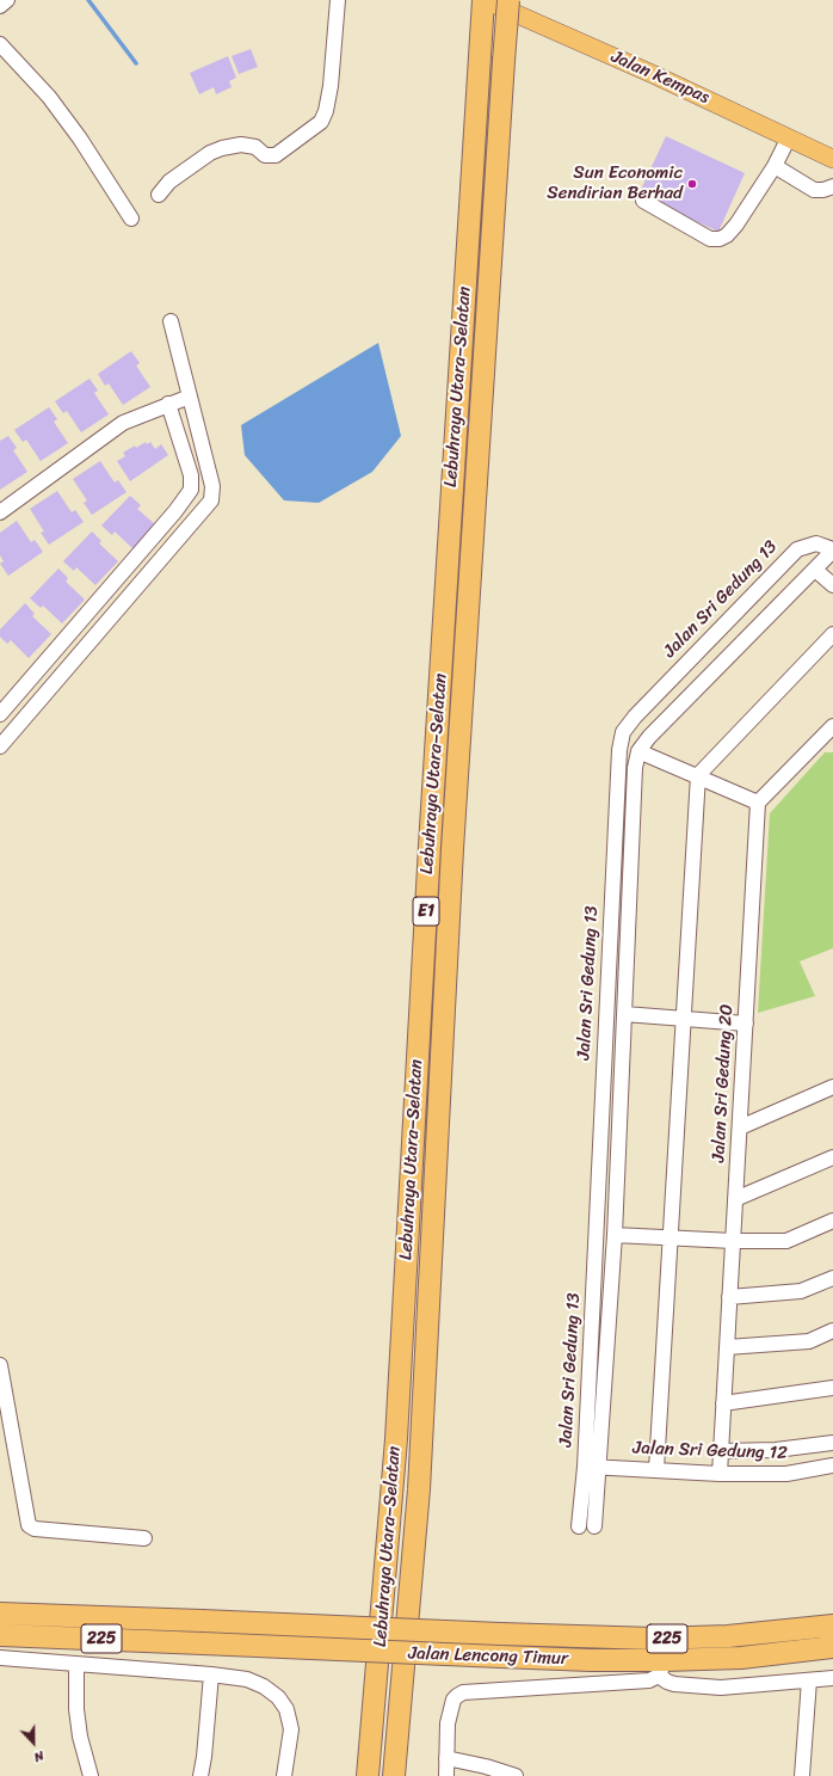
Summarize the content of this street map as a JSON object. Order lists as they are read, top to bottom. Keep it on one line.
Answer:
{"streets":{"highway":["Lebuhraya Utara–Selatan","E1","225","Jalan Lencong Timur"],"main road":["Jalan Kempas"],"street":["Jalan Sri Gedung 13","Jalan Sri Gedung 20","Jalan Sri Gedung 12"]},"crossings":[["Jalan Kempas","Lebuhraya Utara–Selatan"],["Jalan Sri Gedung 13","Jalan Sri Gedung 12"],["Jalan Sri Gedung 20","Jalan Sri Gedung 12"]],"places":["Sun Economic Sendirian Berhad"],"north":"bottom"}
